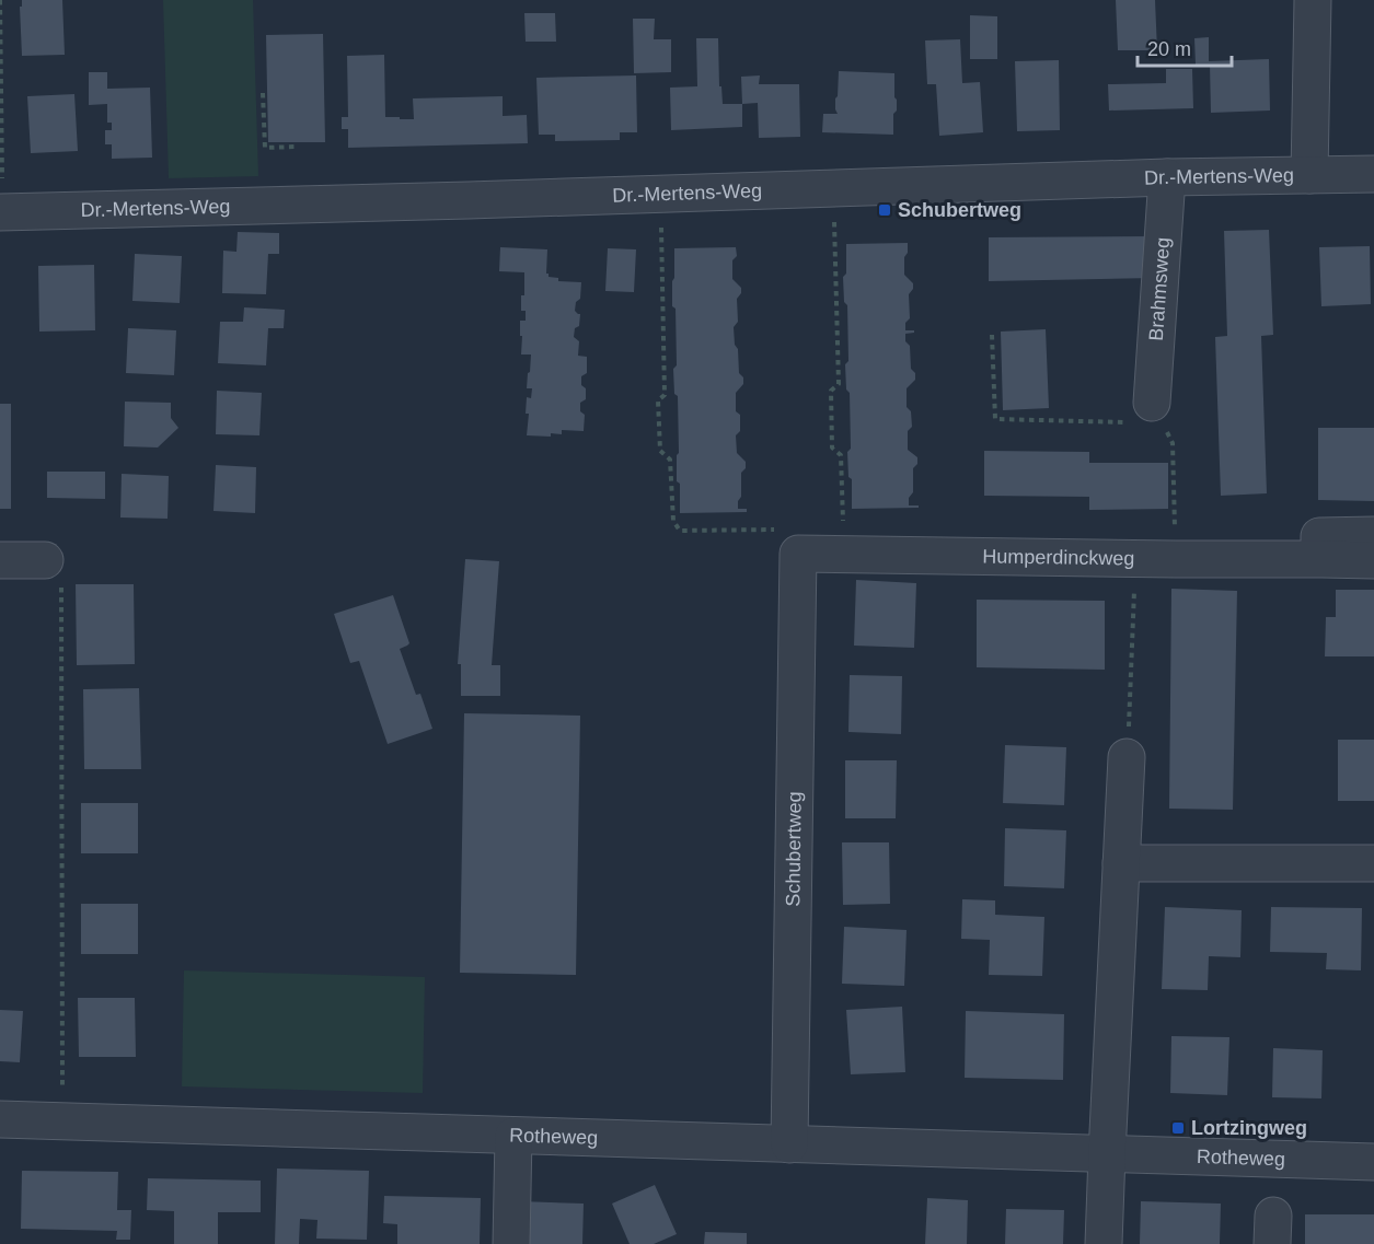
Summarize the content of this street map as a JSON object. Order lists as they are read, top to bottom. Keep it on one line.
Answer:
{"streets":{"street":["Dr.-Mertens-Weg","Brahmsweg","Humperdinckweg","Schubertweg","Rotheweg"]},"crossings":[["Dr.-Mertens-Weg","Brahmsweg"],["Humperdinckweg","Schubertweg"],["Schubertweg","Rotheweg"]],"places":{"transit":["Schubertweg","Lortzingweg"]},"scale_bar":"20 m"}
